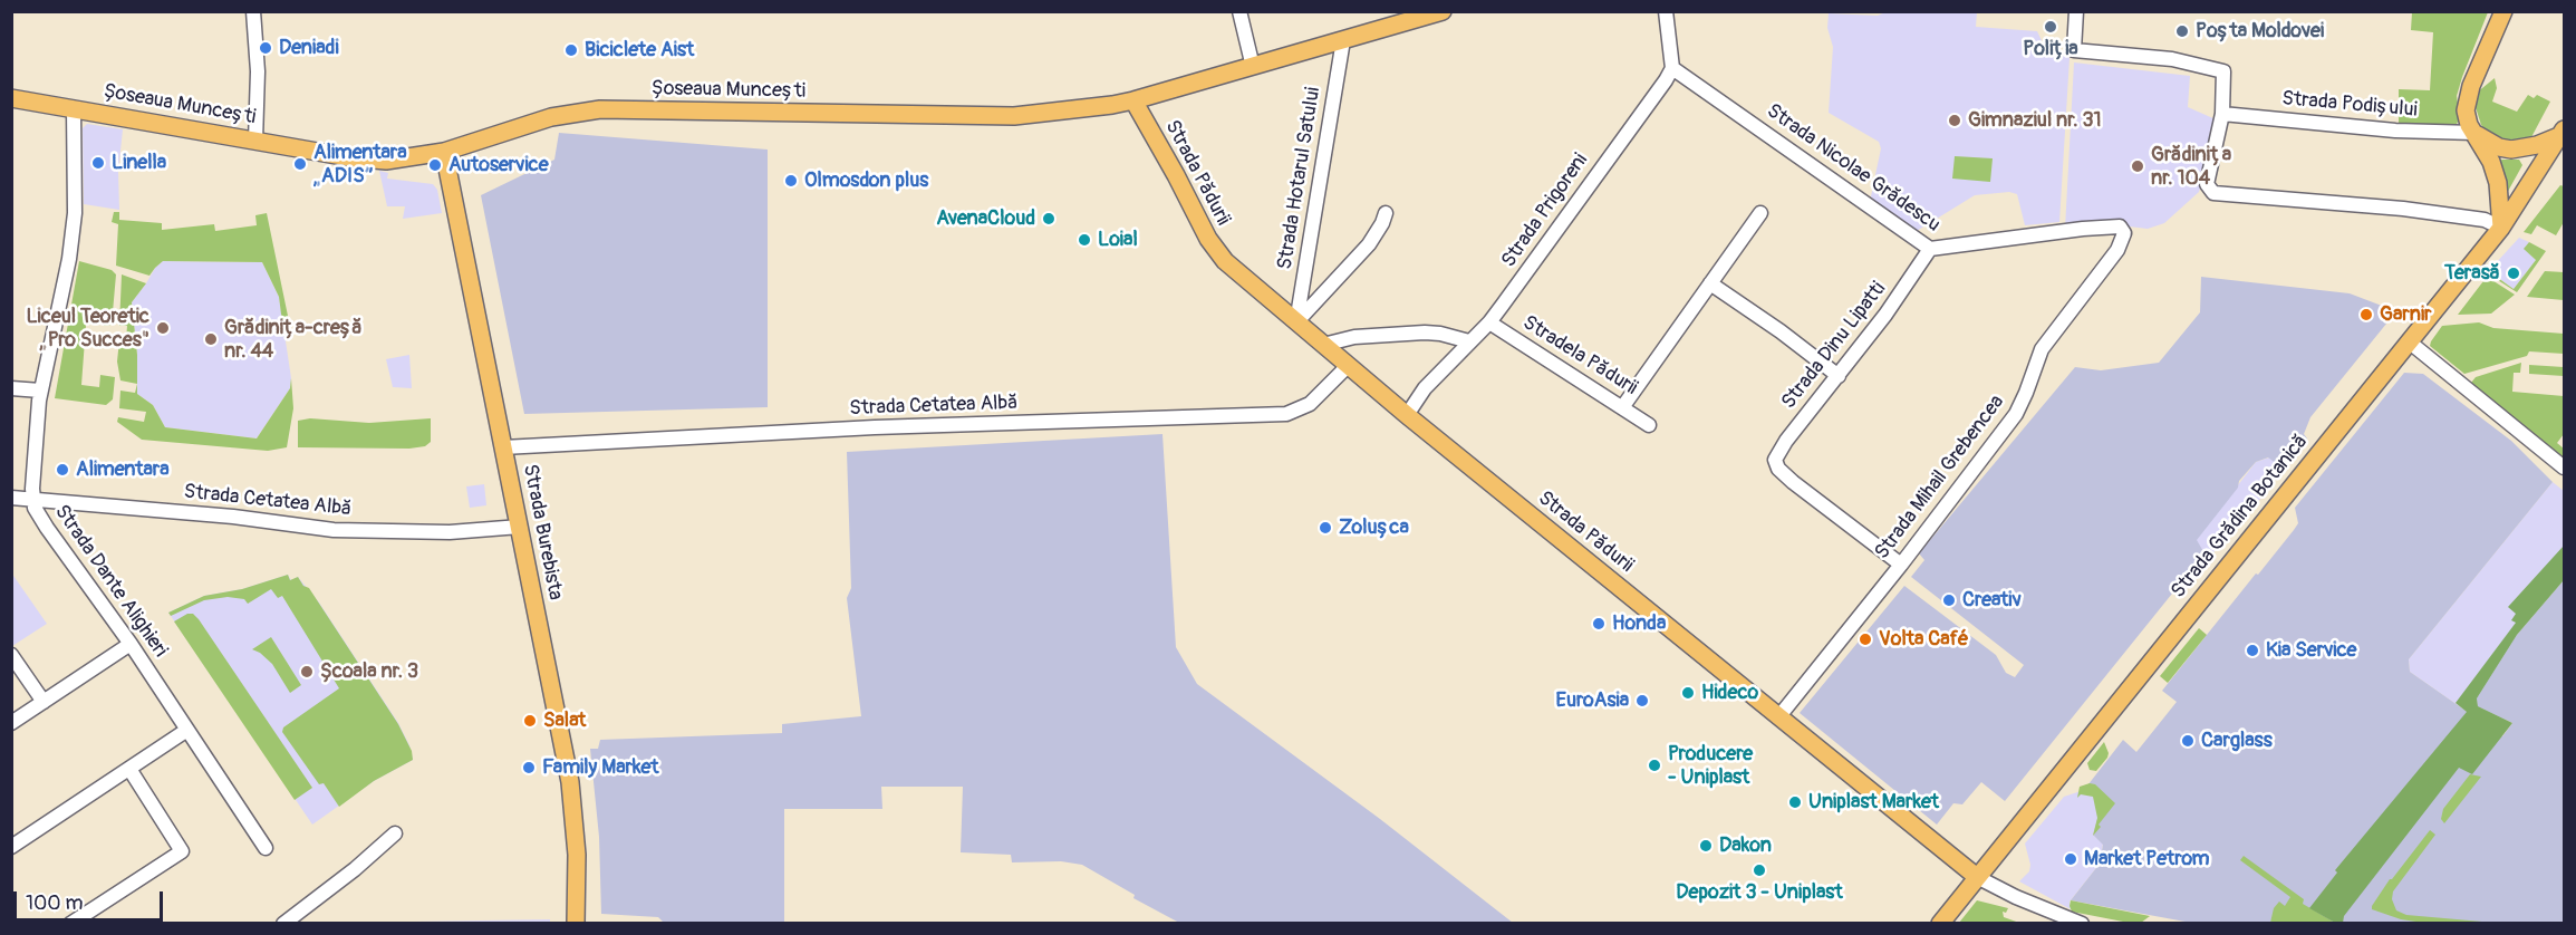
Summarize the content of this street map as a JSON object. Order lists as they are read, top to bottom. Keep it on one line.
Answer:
{"streets":{"main road":["Șoseaua Muncești","Strada Pădurii","Strada Grădina Botanică","Strada Burebista"],"street":["Strada Podișului","Strada Nicolae Grădescu","Strada Hotarul Satului","Strada Prigoreni","Strada Dinu Lipatti","Stradela Pădurii","Strada Cetatea Albă","Strada Mihail Grebencea","Strada Dante Alighieri"]},"crossings":[["Șoseaua Muncești","Strada Pădurii"],["Șoseaua Muncești","Strada Hotarul Satului"],["Șoseaua Muncești","Strada Burebista"],["Șoseaua Muncești","Strada Dante Alighieri"],["Strada Nicolae Grădescu","Strada Prigoreni"],["Strada Nicolae Grădescu","Strada Dinu Lipatti"],["Strada Nicolae Grădescu","Strada Mihail Grebencea"],["Strada Pădurii","Strada Hotarul Satului"],["Strada Pădurii","Strada Prigoreni"],["Strada Pădurii","Strada Cetatea Albă"],["Strada Pădurii","Strada Mihail Grebencea"],["Strada Pădurii","Strada Grădina Botanică"],["Strada Prigoreni","Stradela Pădurii"],["Strada Dinu Lipatti","Strada Mihail Grebencea"],["Strada Cetatea Albă","Strada Burebista"],["Strada Cetatea Albă","Strada Dante Alighieri"]],"places":["Poliția","Poșta Moldovei","Deniadi","Biciclete Aist","Gimnaziul nr. 31","Linella","Alimentara „ADIS”","Autoservice","Grădinița nr. 104","Olmosdon plus","AvenaCloud","Loial","Terasă","Garnir","Liceul Teoretic „Pro Succes\"","Grădinița-creșă nr. 44","Alimentara","Zolușca","Creativ","Honda","Volta Café","Kia Service","Școala nr. 3","Hideco","EuroAsia","Salat","Carglass","Producere - Uniplast","Family Market","Uniplast Market","Dakon","Market Petrom","Depozit 3 - Uniplast"],"scale_bar":"100 m"}
